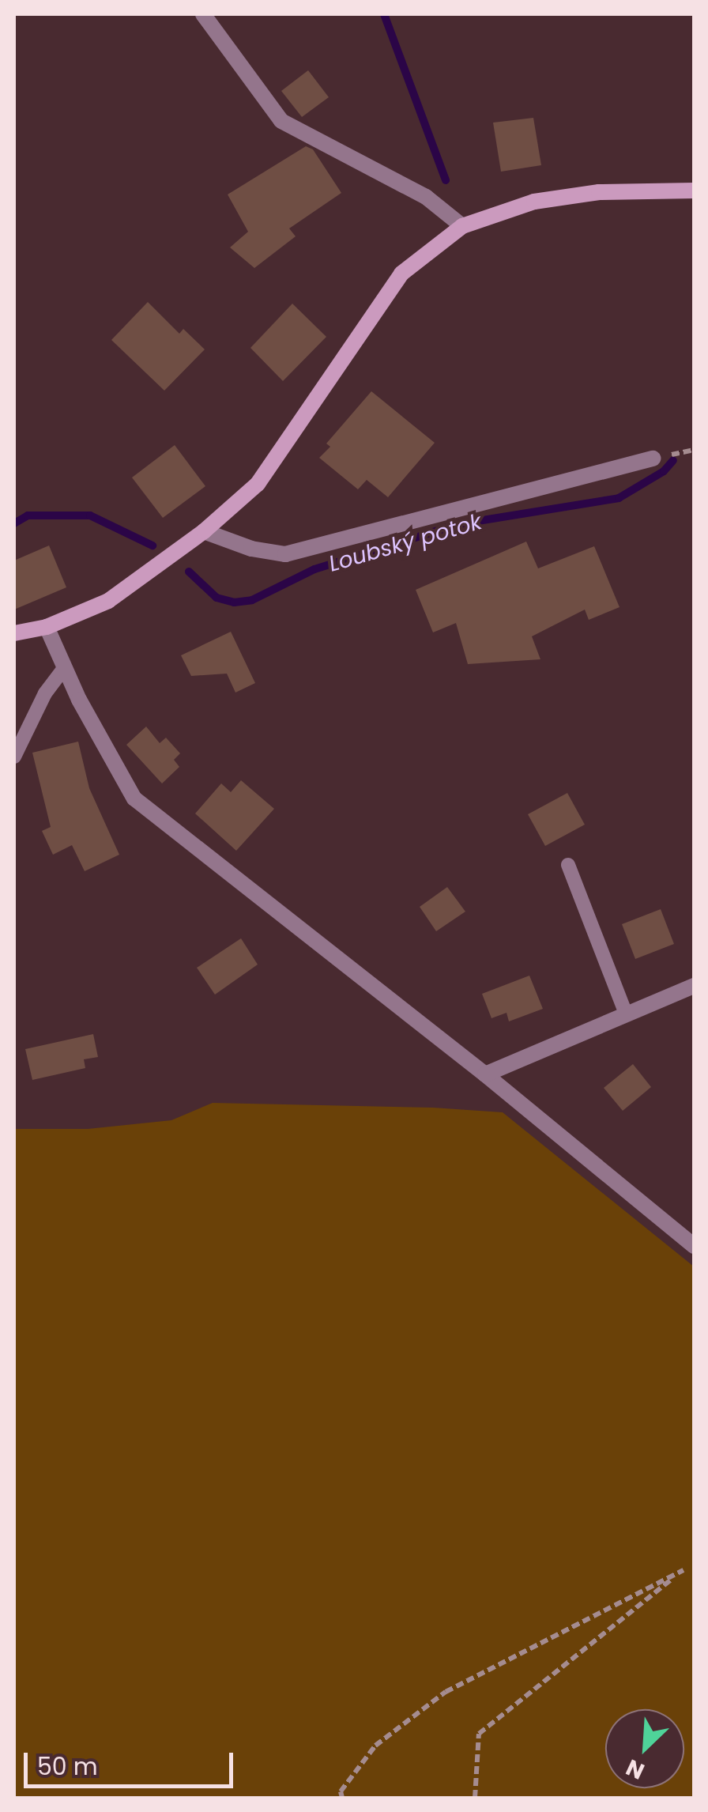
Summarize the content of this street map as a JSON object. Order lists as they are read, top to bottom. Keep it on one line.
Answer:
{"water":["Loubský potok"],"scale_bar":"50 m","north":"bottom left"}
